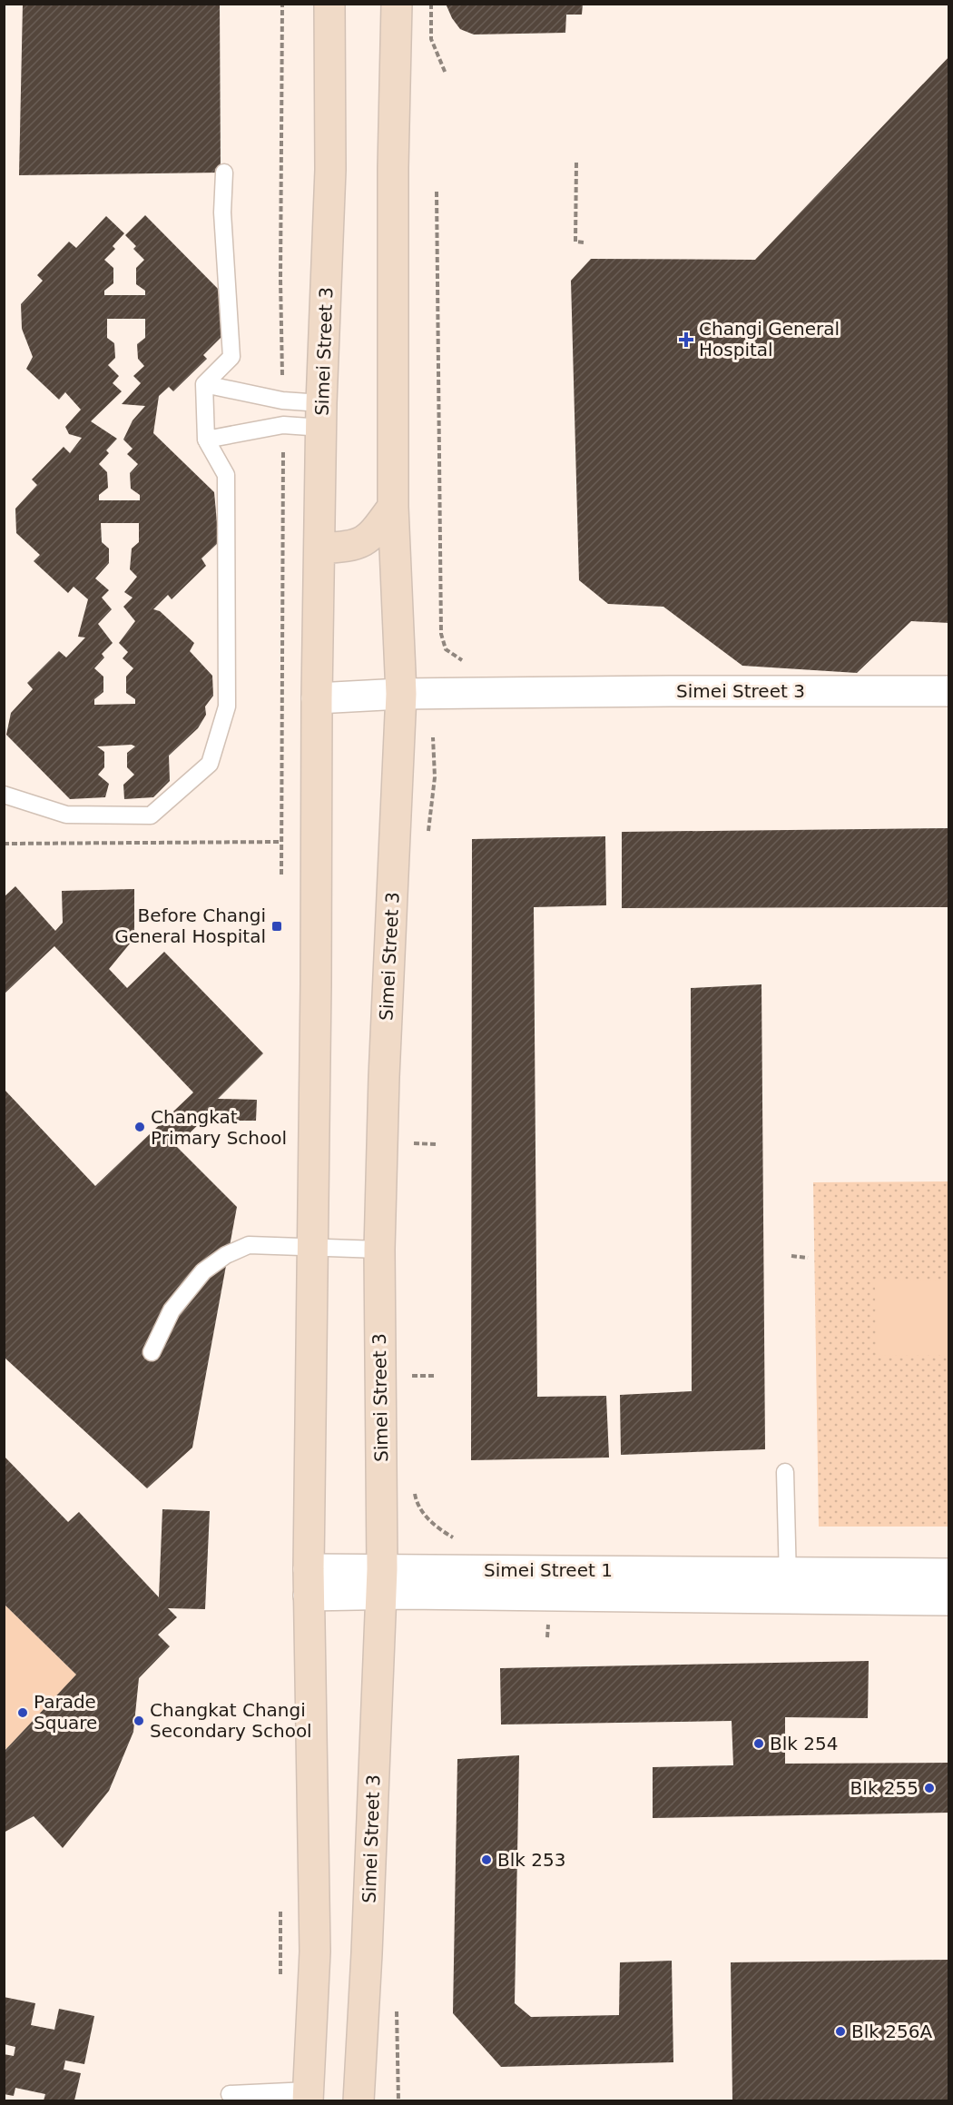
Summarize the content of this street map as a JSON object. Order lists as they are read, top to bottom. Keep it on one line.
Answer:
{"streets":{"main road":["Simei Street 3"],"street":["Simei Street 1"]},"crossings":[["Simei Street 3","Simei Street 1"]],"places":{"health":["Changi General Hospital"],"transit":["Before Changi General Hospital"],"other":["Changkat Primary School","Parade Square","Changkat Changi Secondary School","Blk 254","Blk 255","Blk 253","Blk 256A"]}}
